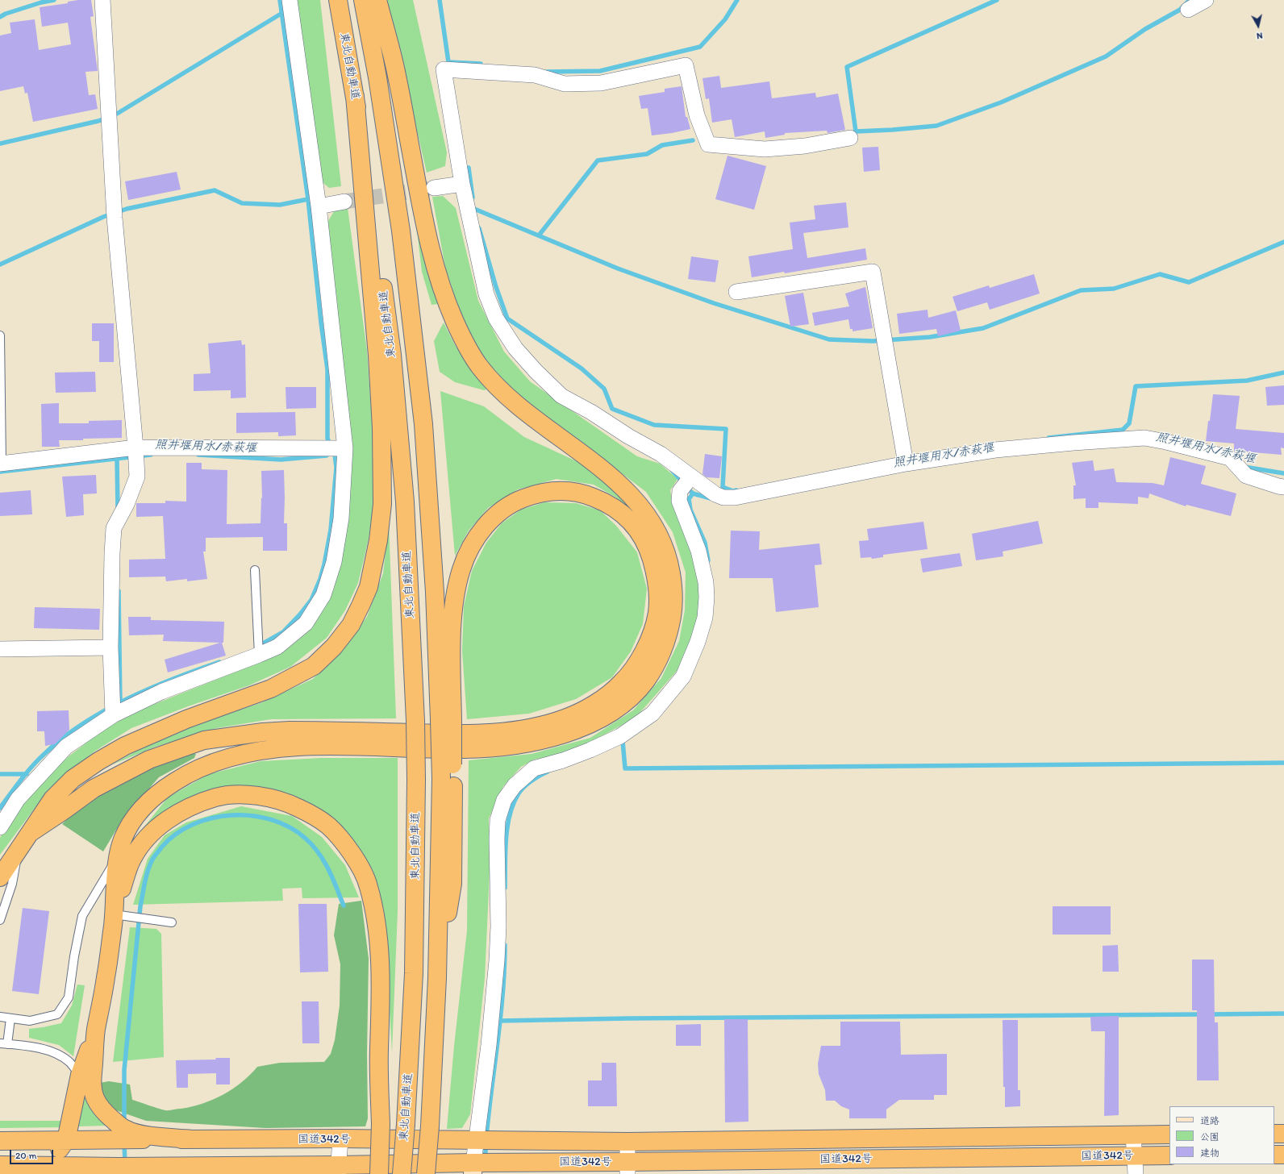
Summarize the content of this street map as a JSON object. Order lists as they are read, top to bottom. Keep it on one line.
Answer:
{"streets":{"highway":["東北自動車道","国道342号"]},"water":["照井堰用水/赤萩堰"],"legend":["道路","公園","建物"],"scale_bar":"20 m","north":"bottom"}
